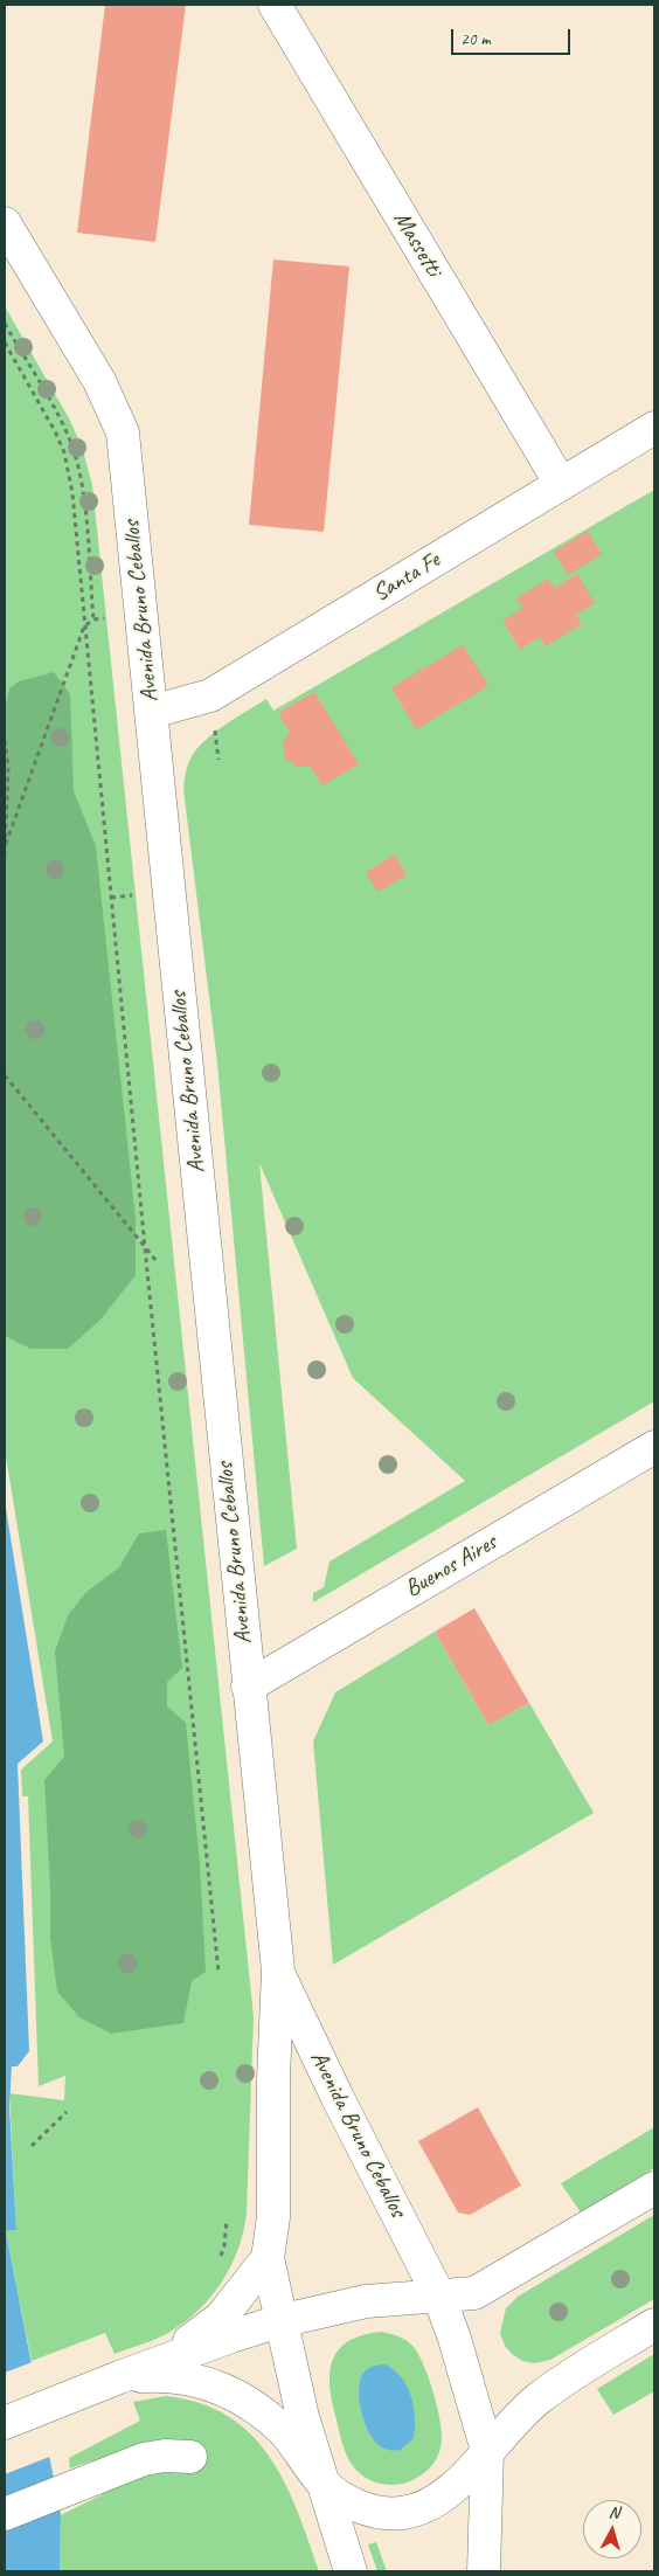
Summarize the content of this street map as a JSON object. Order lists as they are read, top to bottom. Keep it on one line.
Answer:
{"streets":{"main road":["Massetti","Santa Fe","Avenida Bruno Ceballos","Buenos Aires"]},"crossings":[["Massetti","Santa Fe"],["Santa Fe","Avenida Bruno Ceballos"],["Avenida Bruno Ceballos","Buenos Aires"]],"scale_bar":"20 m","north":"top"}
